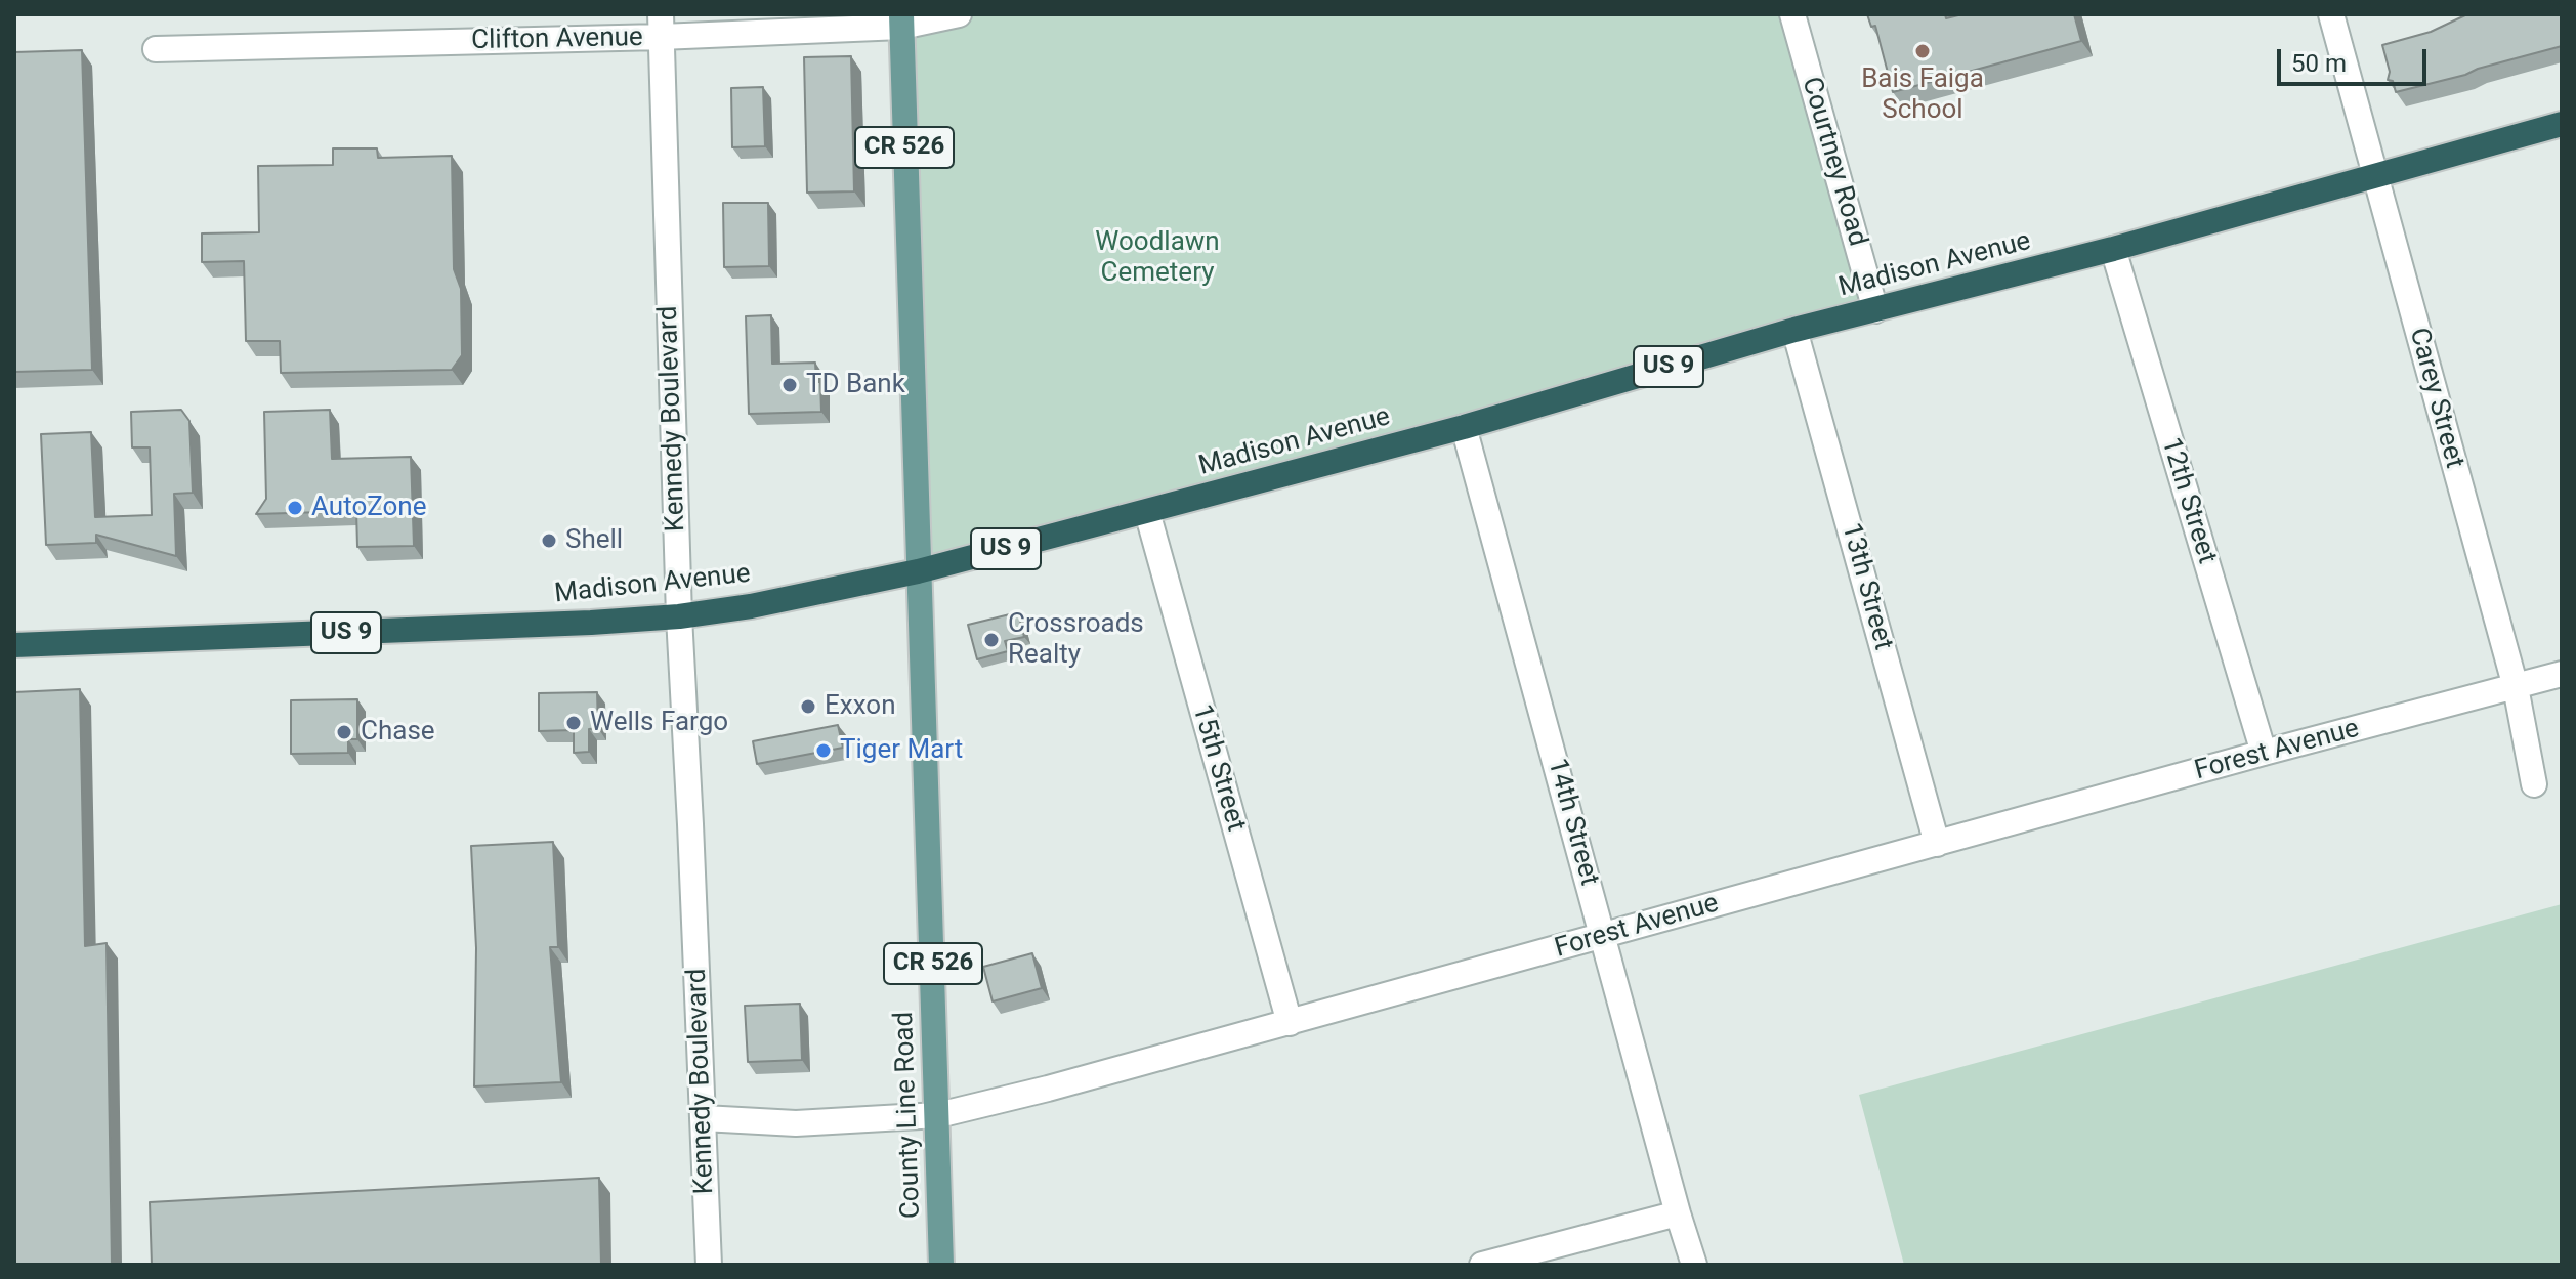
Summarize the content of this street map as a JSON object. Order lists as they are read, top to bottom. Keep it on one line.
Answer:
{"streets":{"highway":["Madison Avenue","US 9"],"main road":["CR 526","County Line Road"],"street":["Clifton Avenue","Courtney Road","Carey Street","Kennedy Boulevard","12th Street","13th Street","Forest Avenue","15th Street","14th Street"]},"crossings":[["Clifton Avenue","CR 526"],["Clifton Avenue","Kennedy Boulevard"],["CR 526","Madison Avenue"],["CR 526","County Line Road"],["Courtney Road","Madison Avenue"],["Madison Avenue","Carey Street"],["Madison Avenue","Kennedy Boulevard"],["Madison Avenue","12th Street"],["Madison Avenue","13th Street"],["Madison Avenue","15th Street"],["Madison Avenue","14th Street"],["Madison Avenue","County Line Road"],["Carey Street","Forest Avenue"],["Kennedy Boulevard","Forest Avenue"],["12th Street","Forest Avenue"],["13th Street","Forest Avenue"],["Forest Avenue","15th Street"],["Forest Avenue","14th Street"],["Forest Avenue","County Line Road"]],"parks":["Woodlawn Cemetery"],"places":["Bais Faiga School","TD Bank","AutoZone","Shell","Crossroads Realty","Exxon","Wells Fargo","Chase","Tiger Mart"],"scale_bar":"50 m"}
